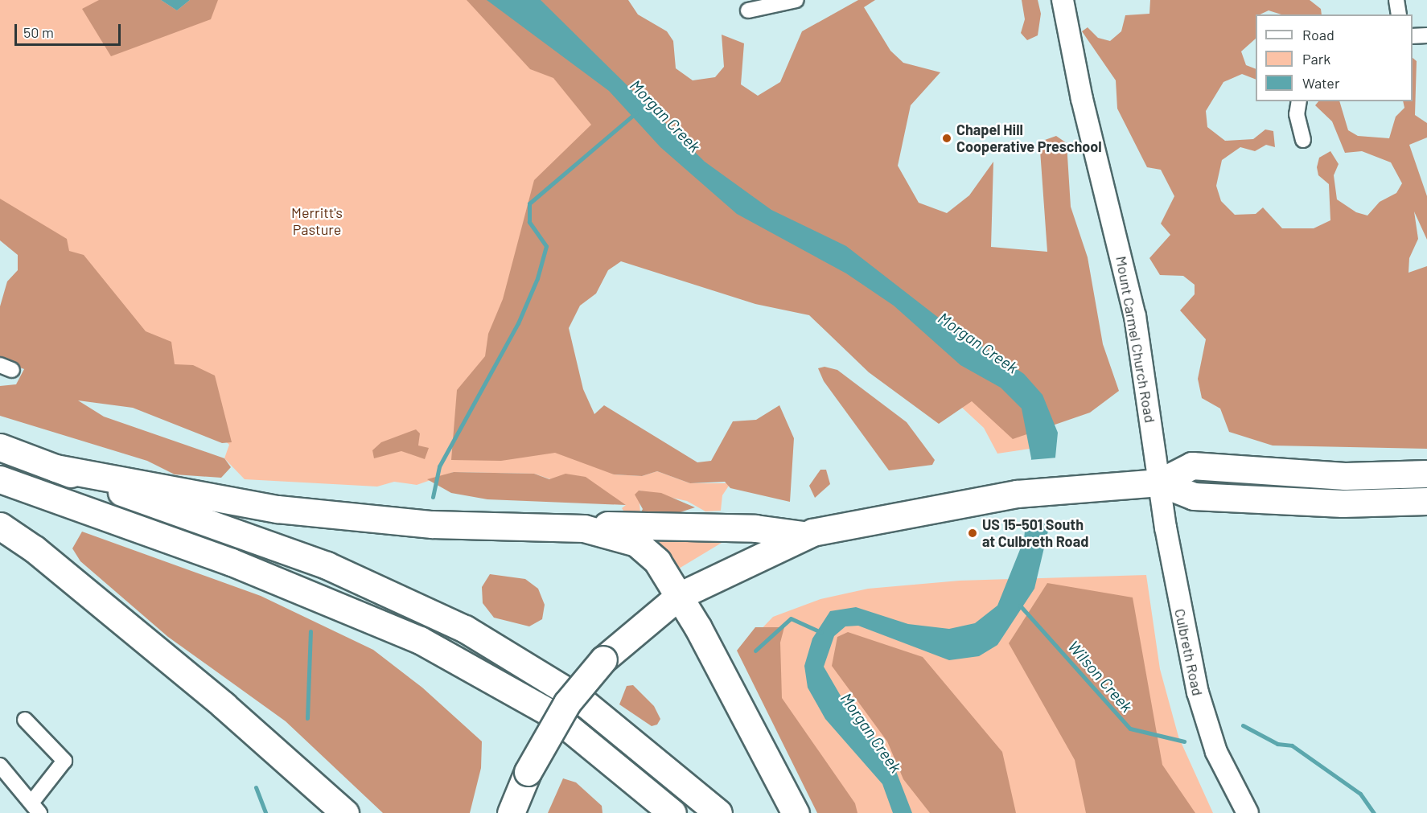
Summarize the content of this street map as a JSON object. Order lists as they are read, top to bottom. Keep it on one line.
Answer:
{"streets":{"main road":["Mount Carmel Church Road","Culbreth Road"]},"crossings":[["Mount Carmel Church Road","Culbreth Road"]],"water":["Morgan Creek","Wilson Creek"],"parks":["Merritt's Pasture"],"places":["Chapel Hill Cooperative Preschool","US 15-501 South at Culbreth Road"],"legend":["Road","Park","Water"],"scale_bar":"50 m"}
